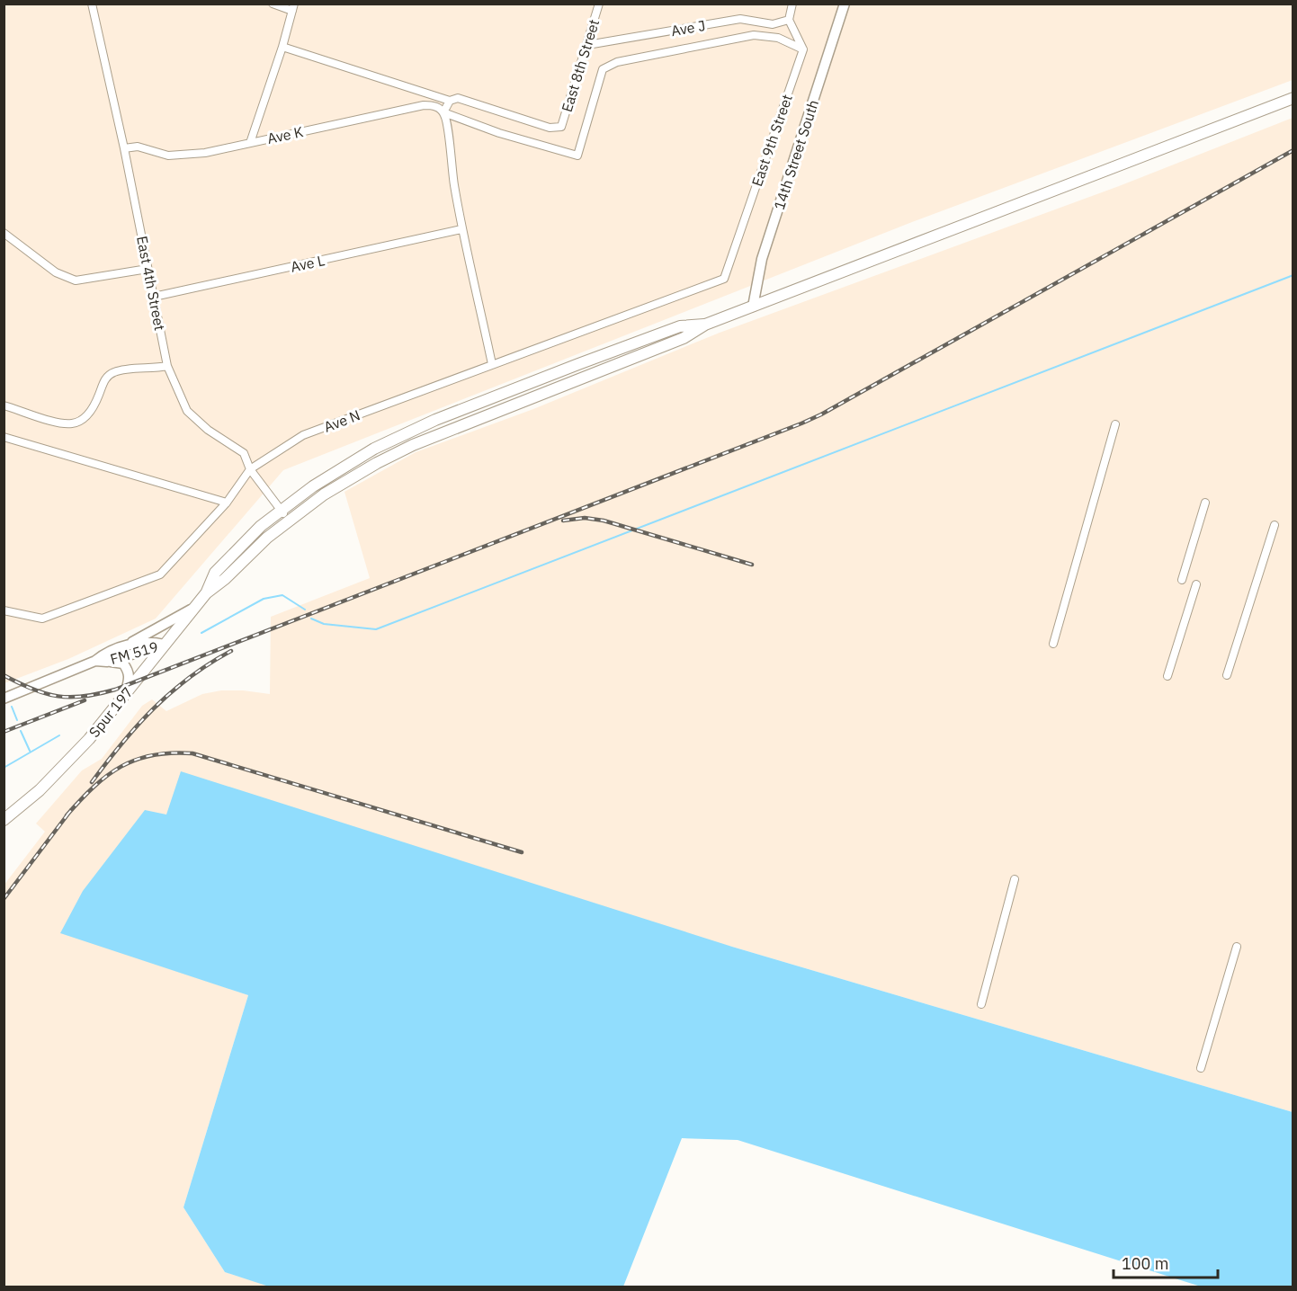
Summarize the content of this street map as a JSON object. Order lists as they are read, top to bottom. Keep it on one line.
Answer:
{"streets":{"main road":["14th Street South","FM 519","Spur 197"],"street":["Ave J","East 8th Street","Ave K","East 9th Street","Ave L","East 4th Street","Ave N"]},"crossings":[["Ave J","East 8th Street"],["Ave K","East 9th Street"],["Ave K","East 4th Street"],["East 9th Street","Ave N"],["Ave L","East 4th Street"],["East 4th Street","Ave N"],["FM 519","Spur 197"]],"scale_bar":"100 m"}
